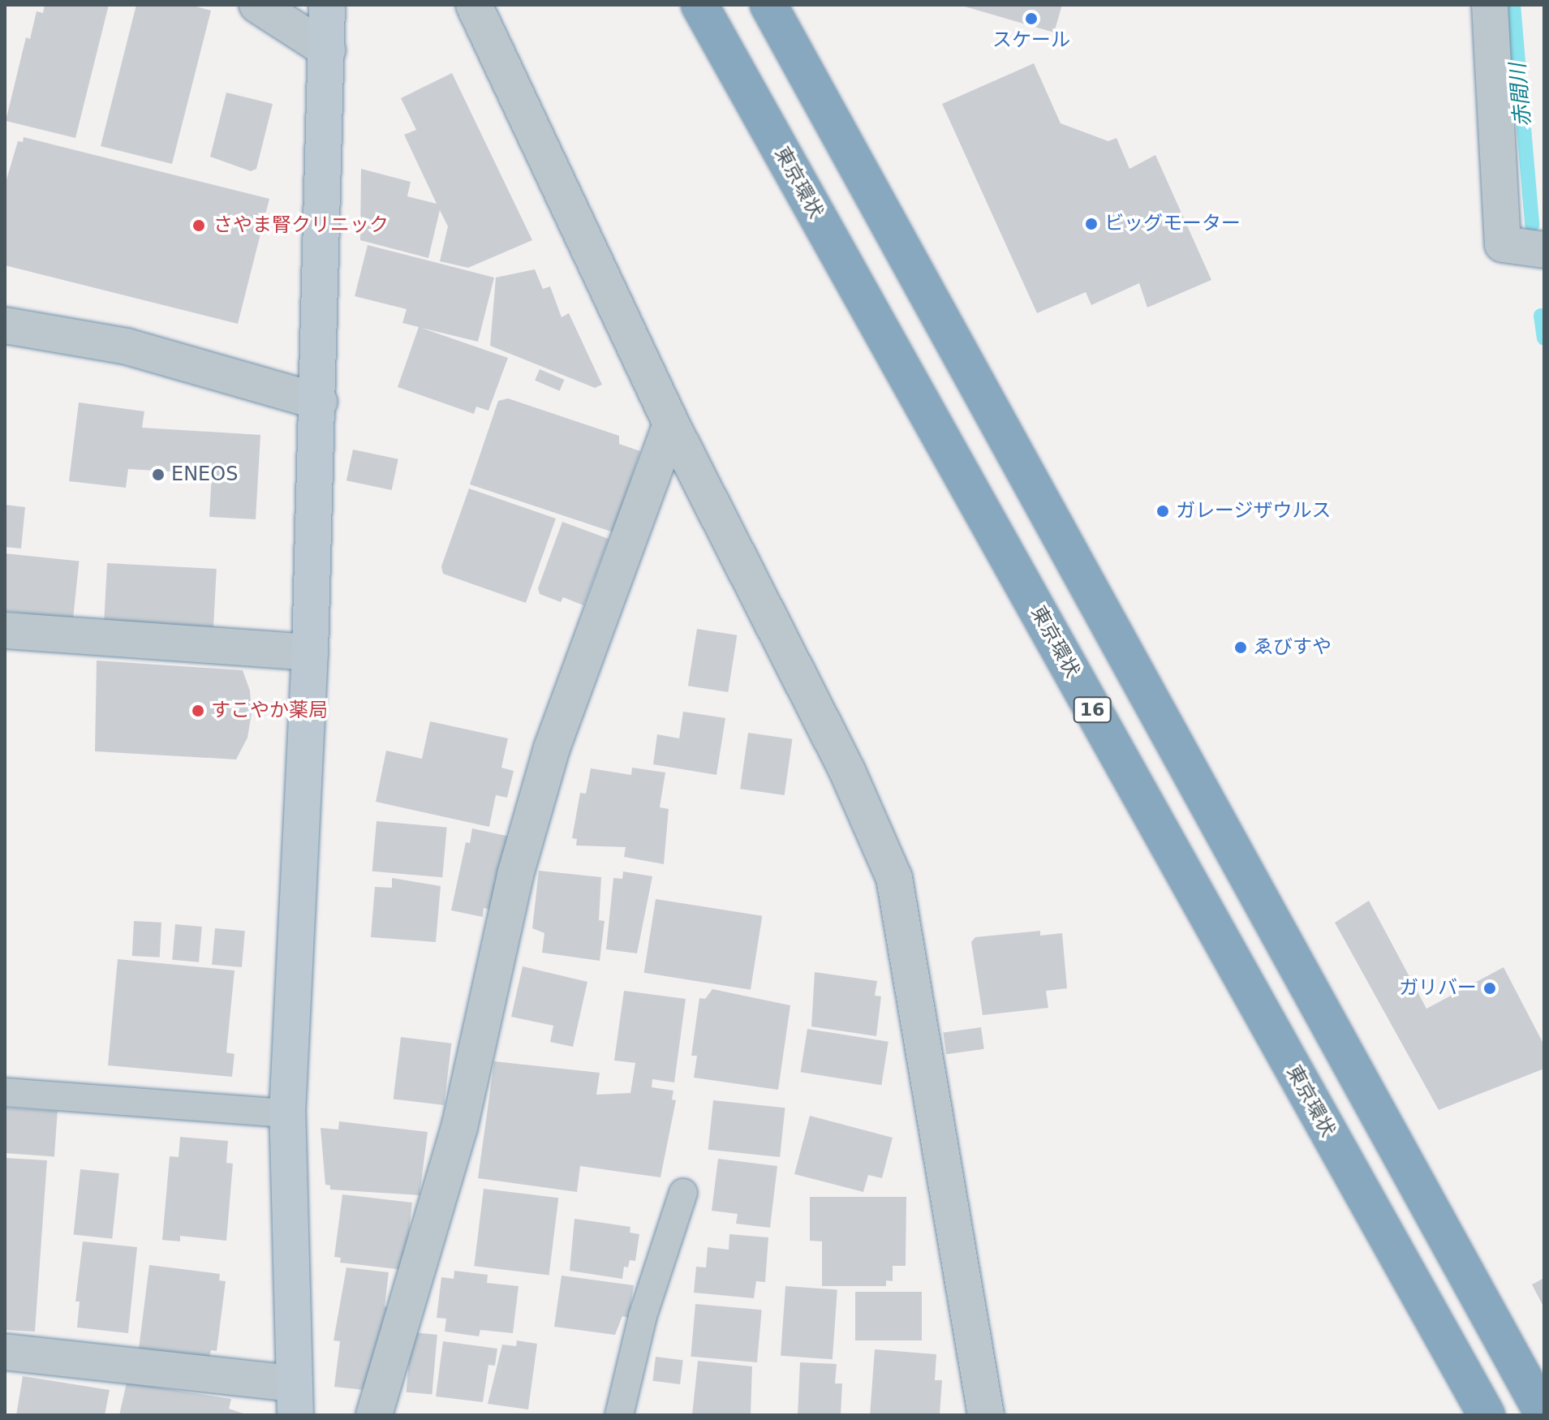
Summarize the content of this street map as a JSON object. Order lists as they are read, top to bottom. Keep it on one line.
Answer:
{"streets":{"highway":["東京環状","16"]},"water":["赤間川"],"places":["スケール","ビッグモーター","さやま腎クリニック","ENEOS","ガレージザウルス","ゑびすや","すこやか薬局","ガリバー"]}
